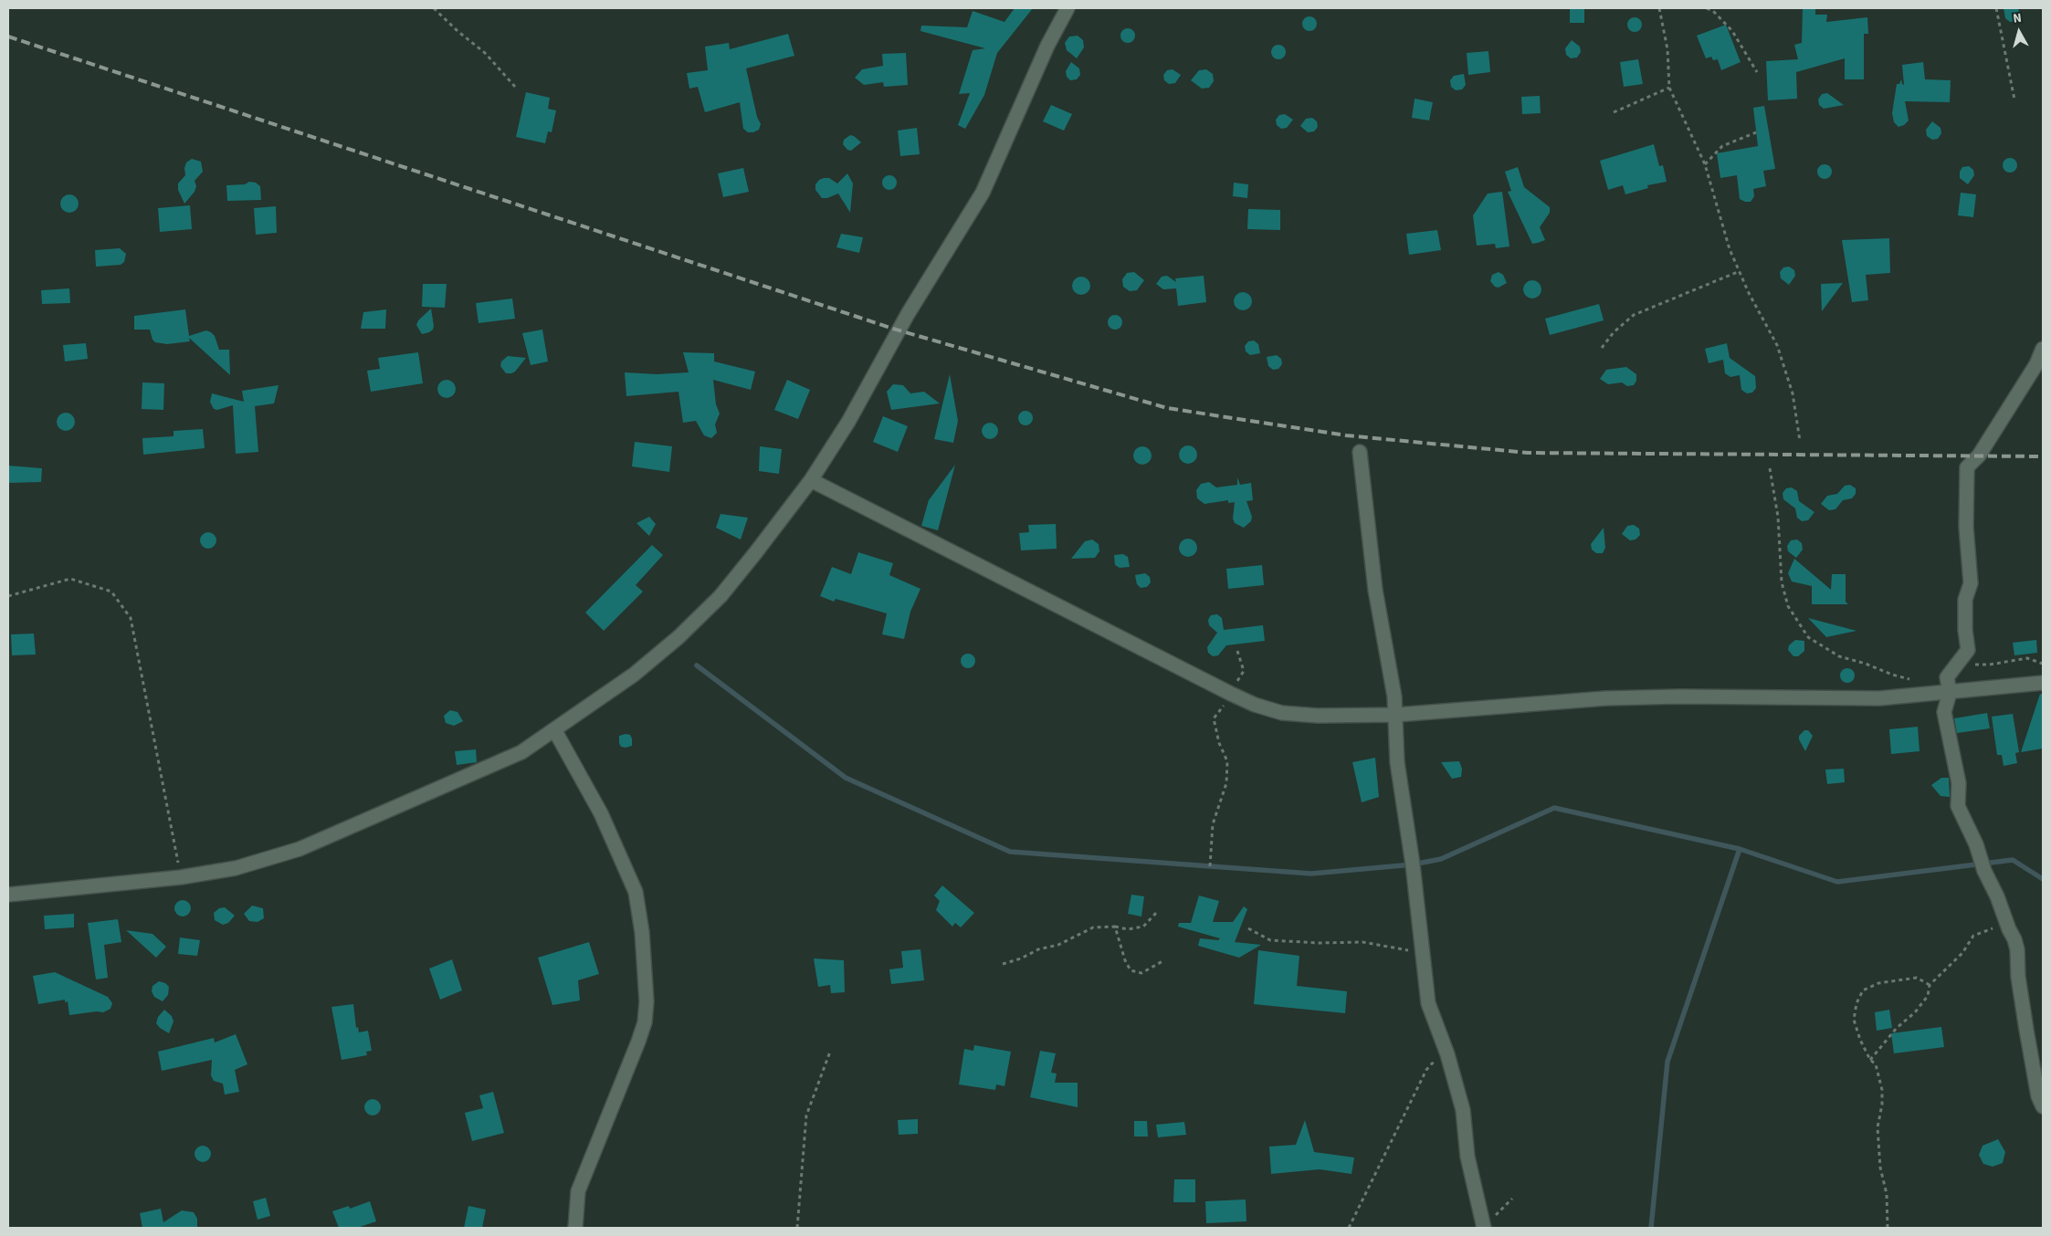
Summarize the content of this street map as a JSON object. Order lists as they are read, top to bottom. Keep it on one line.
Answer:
{"north":"top"}
